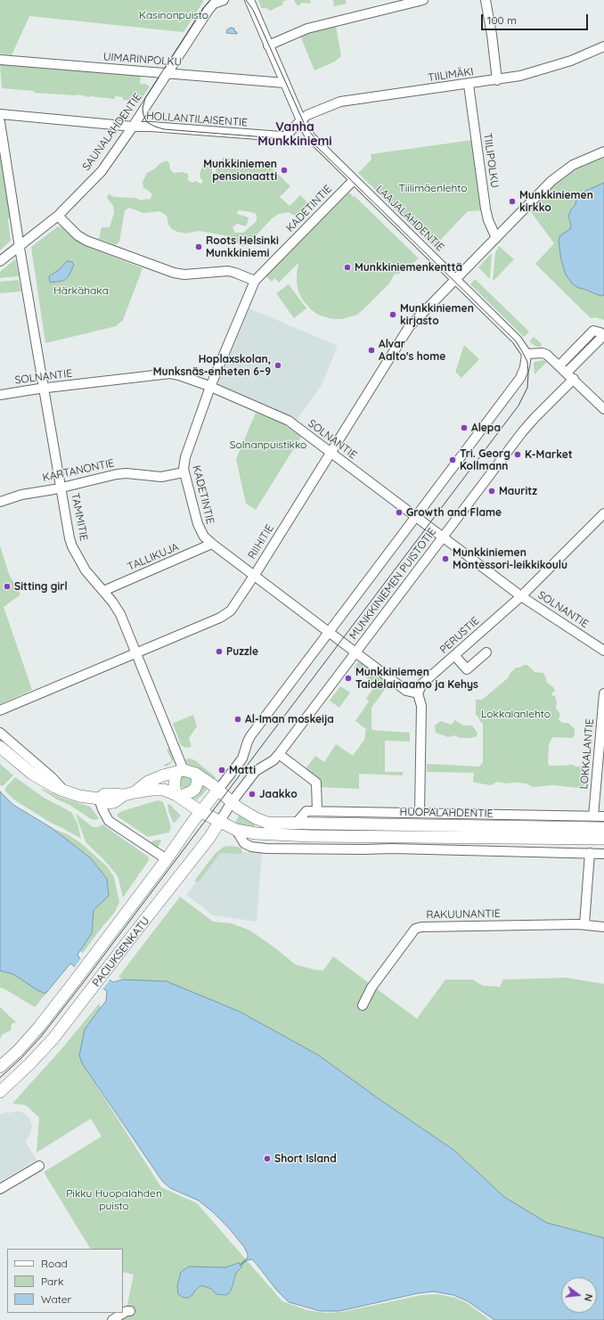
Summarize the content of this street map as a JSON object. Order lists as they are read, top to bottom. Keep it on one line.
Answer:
{"streets":{"main road":["HUOPALAHDENTIE","PACIUKSENKATU"],"street":["UIMARINPOLKU","TIILIMÄKI","HOLLANTILAISENTIE","SAUNALAHDENTIE","TIILIPOLKU","KADETINTIE","LAAJALAHDENTIE","SOLNANTIE","KARTANONTIE","TAMMITIE","RIIHITIE","TALLIKUJA","MUNKKINIEMEN PUISTOTIE","PERUSTIE","LOKKALANTIE","RAKUUNANTIE"]},"crossings":[["UIMARINPOLKU","SAUNALAHDENTIE"],["UIMARINPOLKU","LAAJALAHDENTIE"],["TIILIMÄKI","HOLLANTILAISENTIE"],["TIILIMÄKI","TIILIPOLKU"],["TIILIMÄKI","LAAJALAHDENTIE"],["HOLLANTILAISENTIE","SAUNALAHDENTIE"],["HOLLANTILAISENTIE","LAAJALAHDENTIE"],["SAUNALAHDENTIE","TAMMITIE"],["TIILIPOLKU","RIIHITIE"],["KADETINTIE","LAAJALAHDENTIE"],["KADETINTIE","SOLNANTIE"],["KADETINTIE","KARTANONTIE"],["KADETINTIE","RIIHITIE"],["KADETINTIE","TALLIKUJA"],["KADETINTIE","MUNKKINIEMEN PUISTOTIE"],["KADETINTIE","PERUSTIE"],["LAAJALAHDENTIE","RIIHITIE"],["LAAJALAHDENTIE","MUNKKINIEMEN PUISTOTIE"],["SOLNANTIE","TAMMITIE"],["SOLNANTIE","RIIHITIE"],["SOLNANTIE","MUNKKINIEMEN PUISTOTIE"],["SOLNANTIE","PERUSTIE"],["KARTANONTIE","TAMMITIE"],["TAMMITIE","RIIHITIE"],["TAMMITIE","TALLIKUJA"],["TAMMITIE","HUOPALAHDENTIE"],["MUNKKINIEMEN PUISTOTIE","HUOPALAHDENTIE"],["MUNKKINIEMEN PUISTOTIE","PACIUKSENKATU"],["LOKKALANTIE","HUOPALAHDENTIE"],["HUOPALAHDENTIE","PACIUKSENKATU"]],"districts":["Vanha Munkkiniemi"],"parks":["Kasinonpuisto","Tiilimäenlehto","Härkähaka","Solnanpuistikko","Lokkalanlehto","Pikku Huopalahden puisto"],"places":["Munkkiniemen pensionaatti","Munkkiniemen kirkko","Roots Helsinki Munkkiniemi","Munkkiniemenkenttä","Munkkiniemen kirjasto","Alvar Aalto's home","Hoplaxskolan, Munksnäs-enheten 6–9","Alepa","K-Market","Tri. Georg Kollmann","Mauritz","Growth and Flame","Munkkiniemen Montessori-leikkikoulu","Sitting girl","Puzzle","Munkkiniemen Taidelainaamo ja Kehys","Al-Iman moskeija","Matti","Jaakko","Short Island"],"legend":["Road","Park","Water"],"scale_bar":"100 m","north":"right"}
